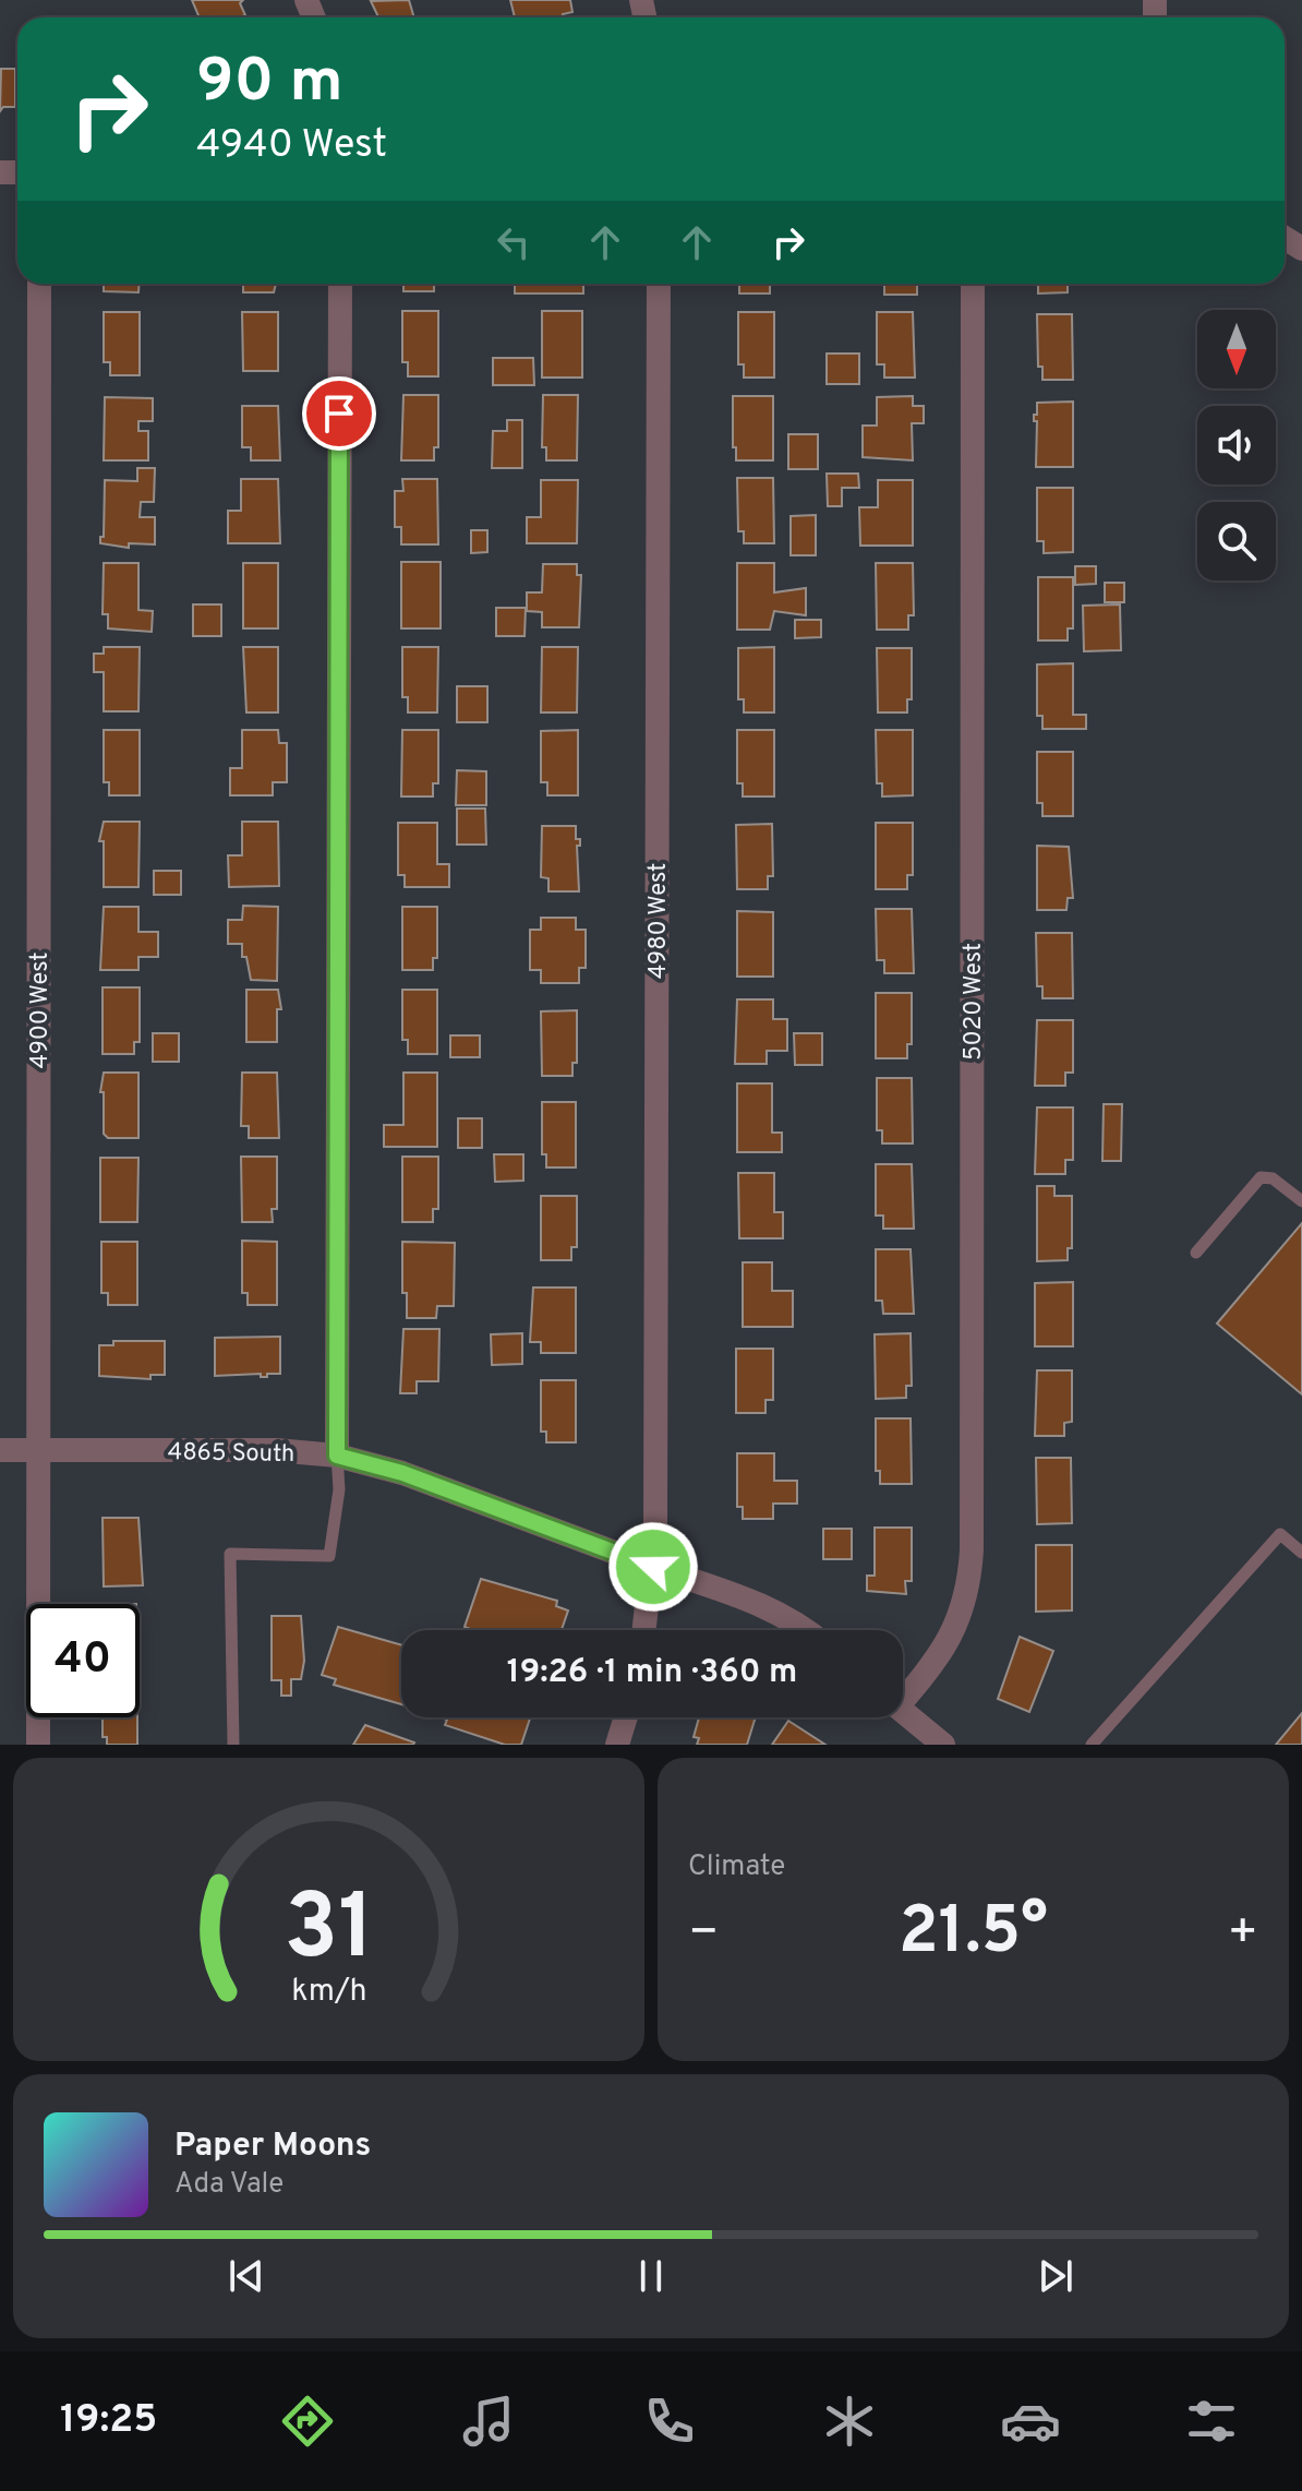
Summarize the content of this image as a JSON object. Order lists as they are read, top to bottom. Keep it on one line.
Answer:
{"streets":{"street":["4980 West","5020 West","4900 West","4865 South"]},"crossings":[["4980 West","4865 South"],["4900 West","4865 South"]],"north":"bottom","page":{"turn":["90 m","4940 West"],"limit":"40","trip":"19:26 · 1 min · 360 m","tile":"Climate","heat":["−","21.5°","+"],"song":["Paper Moons","Ada Vale"],"tabs":"19:25","gauge":["31","km/h"]}}
